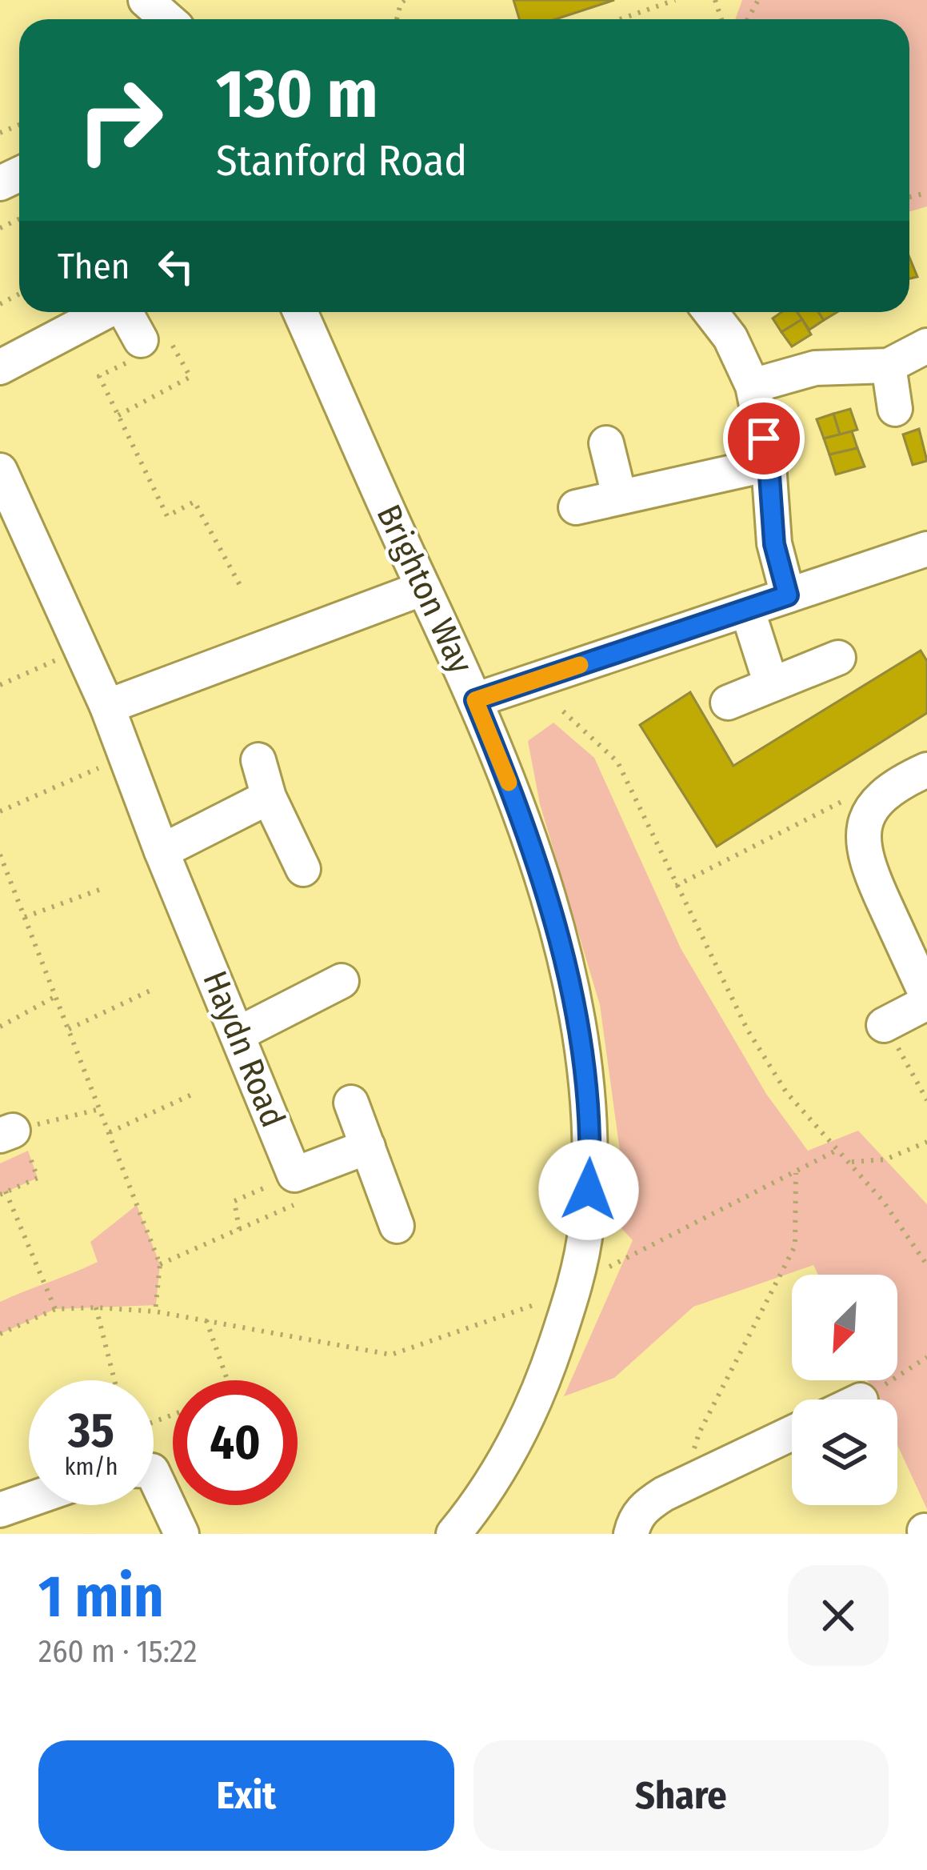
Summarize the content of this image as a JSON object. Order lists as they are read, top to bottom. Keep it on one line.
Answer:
{"streets":{"street":["Brighton Way","Haydn Road"]},"north":"bottom left","page":{"turn":["130 m","Stanford Road"],"then":"Then","speed":"35 km/h","limit":"40","heading":["1 min","260 m · 15:22"],"buttons":["Exit","Share"]}}
